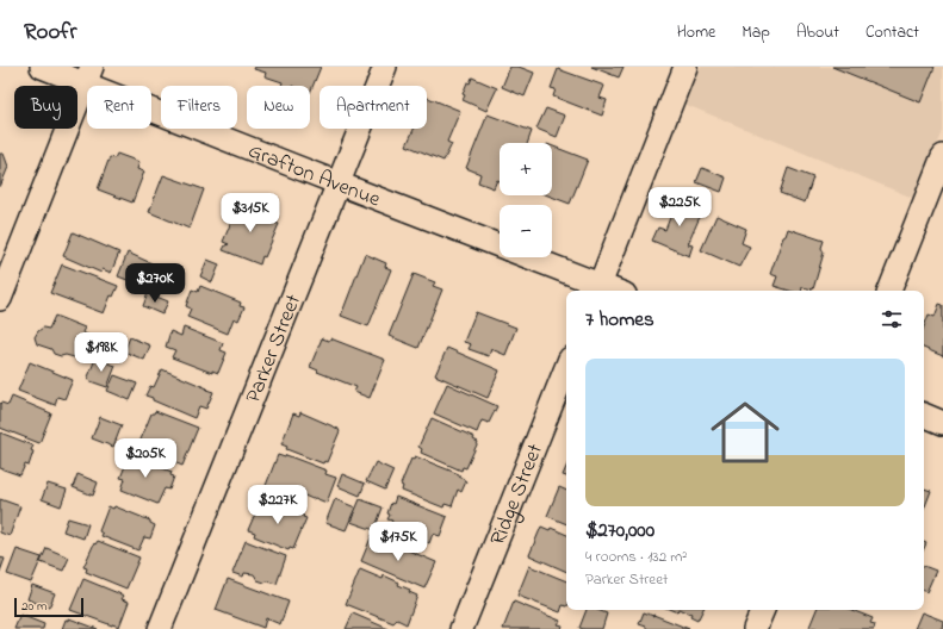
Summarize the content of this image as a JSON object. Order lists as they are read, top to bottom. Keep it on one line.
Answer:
{"streets":{"street":["Grafton Avenue","Parker Street","Ridge Street"]},"crossings":[["Grafton Avenue","Parker Street"]],"scale_bar":"20 m","page":{"header":"Roofr","nav":["Home","Map","About","Contact"],"chip":["Buy","Rent","Filters","New","Apartment"],"map_buttons":["+","−"],"price":["$225K","$315K","$270K","$198K","$205K","$227K","$175K"],"heading":"7 homes","list":[{"name":"$270,000","note":"4 rooms · 132 m² · Parker Street"}],"scale":"20 m"}}
